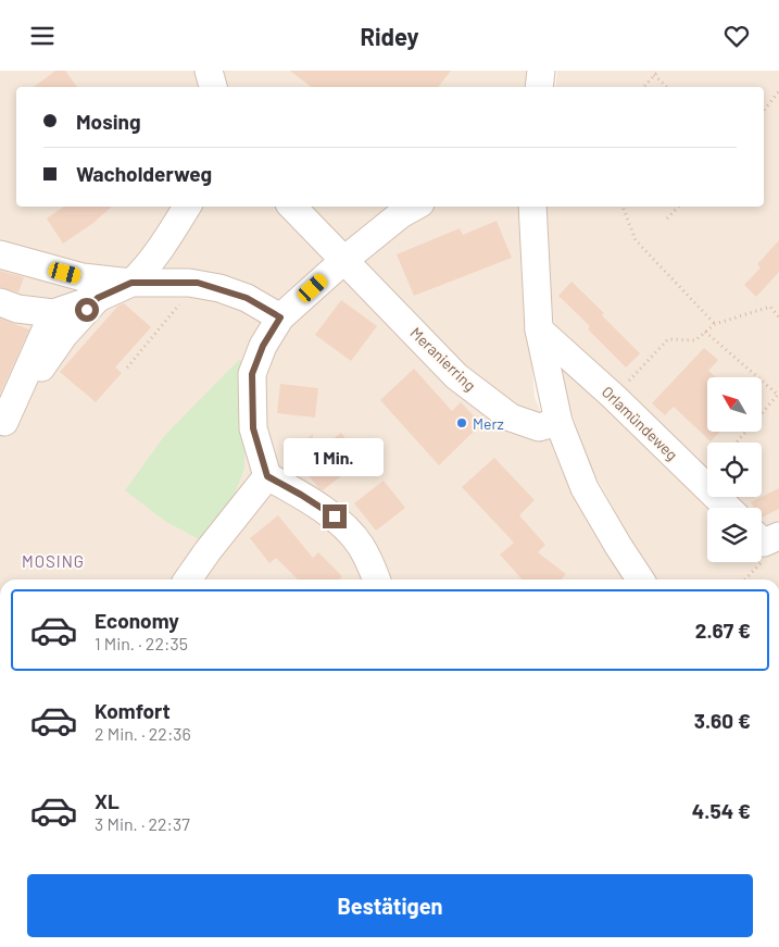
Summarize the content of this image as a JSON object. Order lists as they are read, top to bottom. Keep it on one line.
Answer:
{"streets":{"street":["Meranierring","Orlamündeweg"]},"districts":["MOSING"],"places":["Merz"],"north":"top left","page":{"header":"Ridey","banner":["Mosing","Wacholderweg"],"bubble":"1 Min.","list":[{"name":"Economy","note":"1 Min. · 22:35","value":"2.67 €"},{"name":"Komfort","note":"2 Min. · 22:36","value":"3.60 €"},{"name":"XL","note":"3 Min. · 22:37","value":"4.54 €"}],"buttons":"Bestätigen"}}
